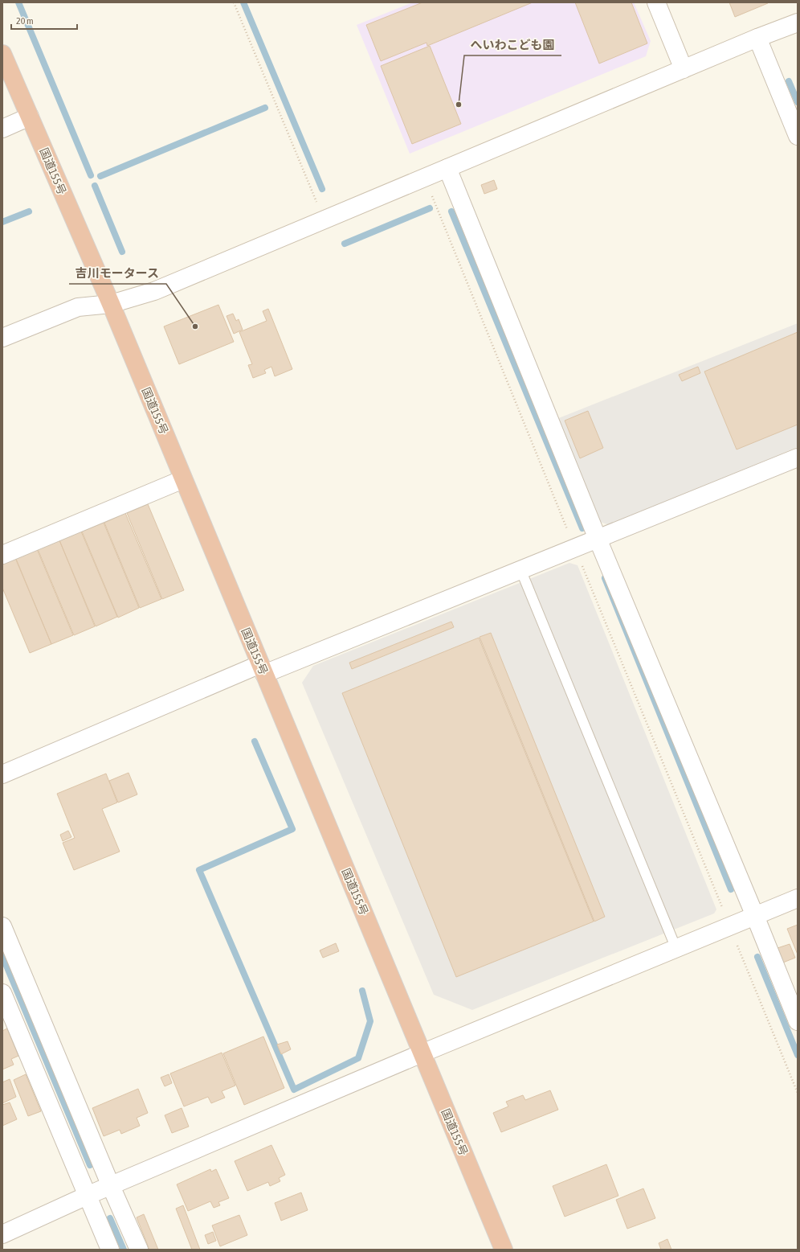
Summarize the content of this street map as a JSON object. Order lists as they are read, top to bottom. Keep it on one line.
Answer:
{"streets":{"highway":["国道155号"]},"places":["へいわこども園","吉川モータース"],"scale_bar":"20 m"}
